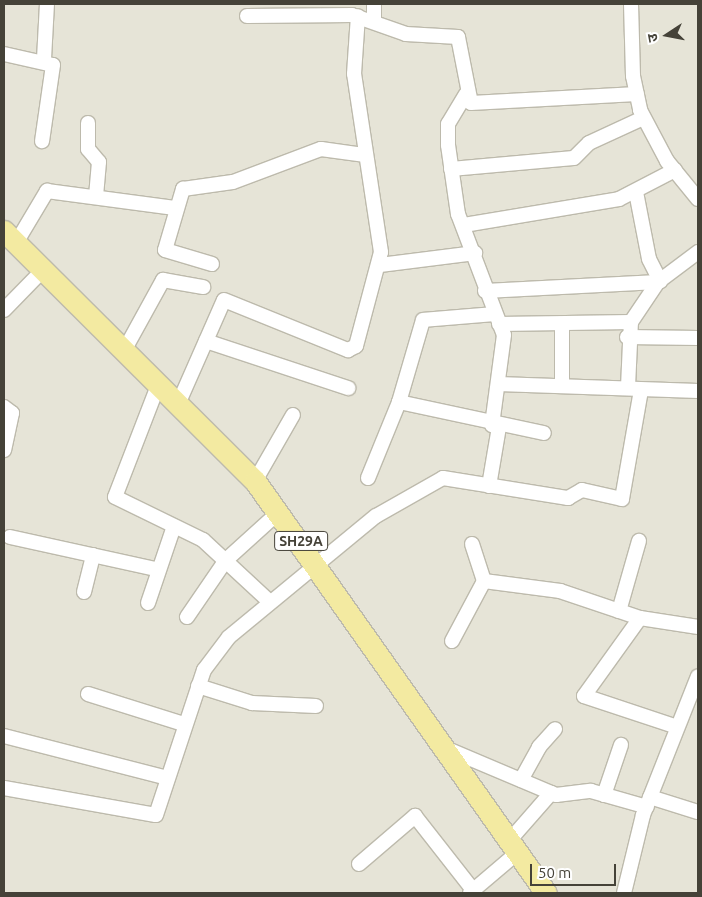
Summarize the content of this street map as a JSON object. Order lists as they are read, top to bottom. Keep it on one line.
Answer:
{"streets":{"main road":["SH29A"]},"scale_bar":"50 m","north":"left"}
